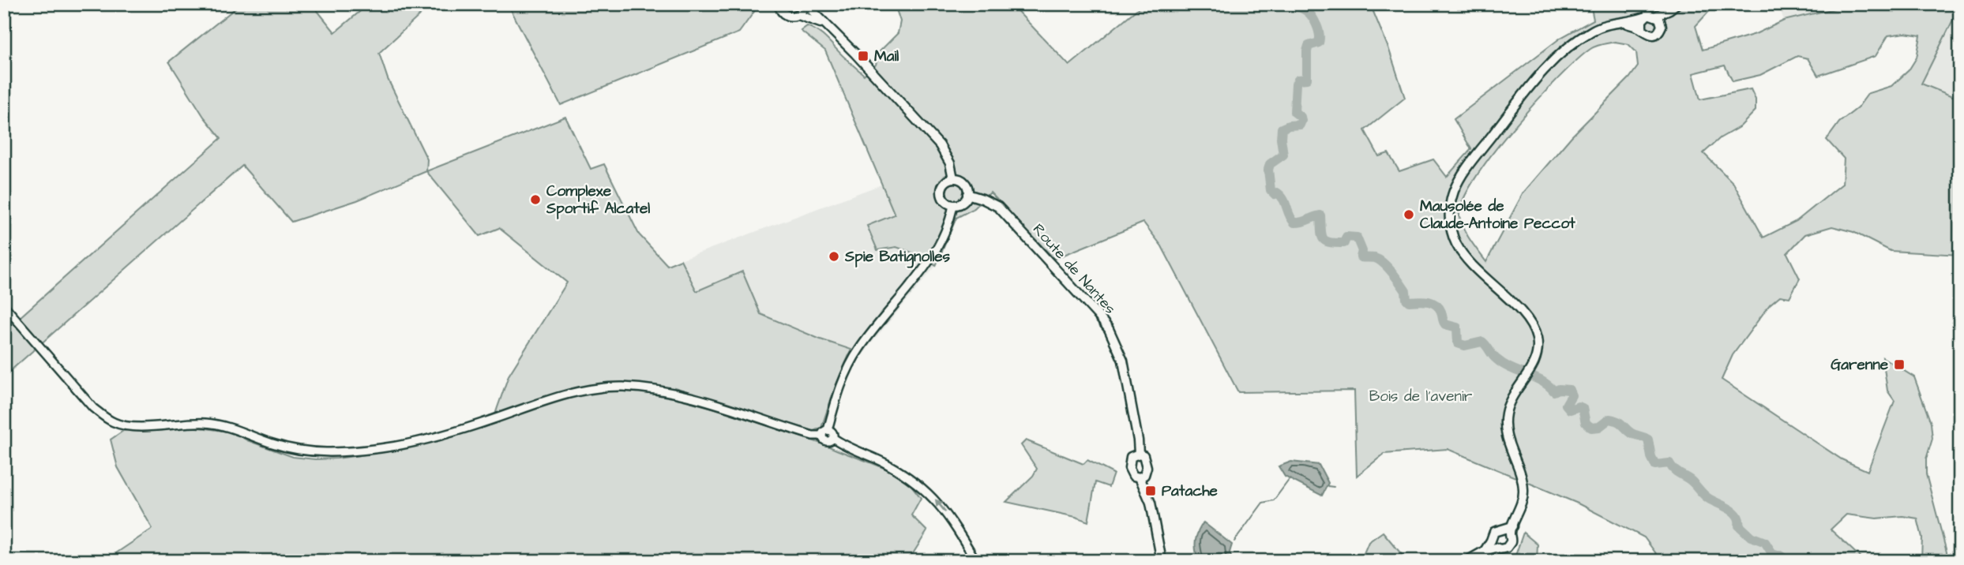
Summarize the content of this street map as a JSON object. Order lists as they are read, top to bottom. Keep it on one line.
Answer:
{"streets":{"main road":["Route de Nantes"]},"parks":["Bois de l'avenir"],"places":{"transit":["Mail","Garenne","Patache"],"other":["Complexe Sportif Alcatel","Mausolée de Claude-Antoine Peccot","Spie Batignolles"]}}
